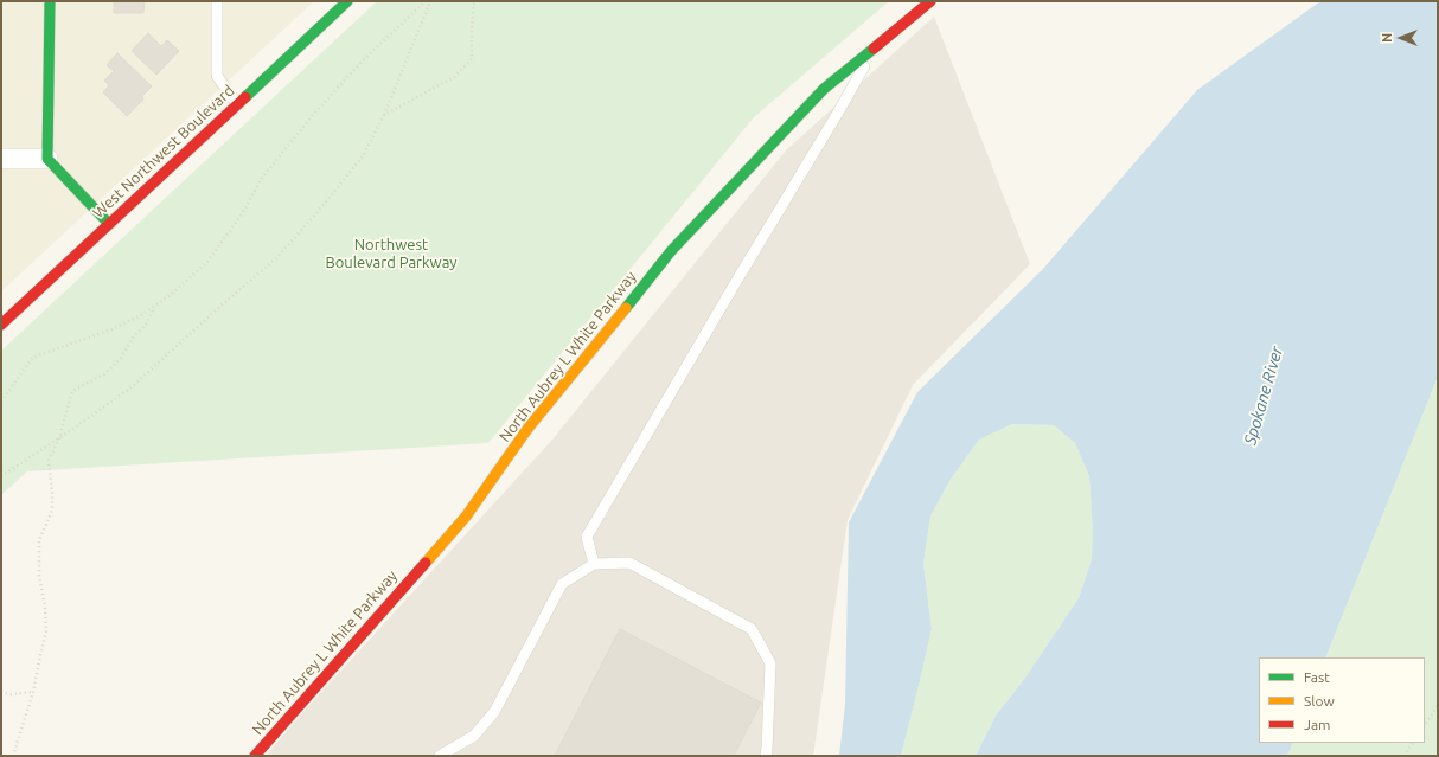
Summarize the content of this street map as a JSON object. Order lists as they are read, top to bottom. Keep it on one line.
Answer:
{"streets":{"street":["West Northwest Boulevard","North Aubrey L White Parkway"]},"water":["Spokane River"],"parks":["Northwest Boulevard Parkway"],"legend":["Fast","Slow","Jam"],"north":"left"}
